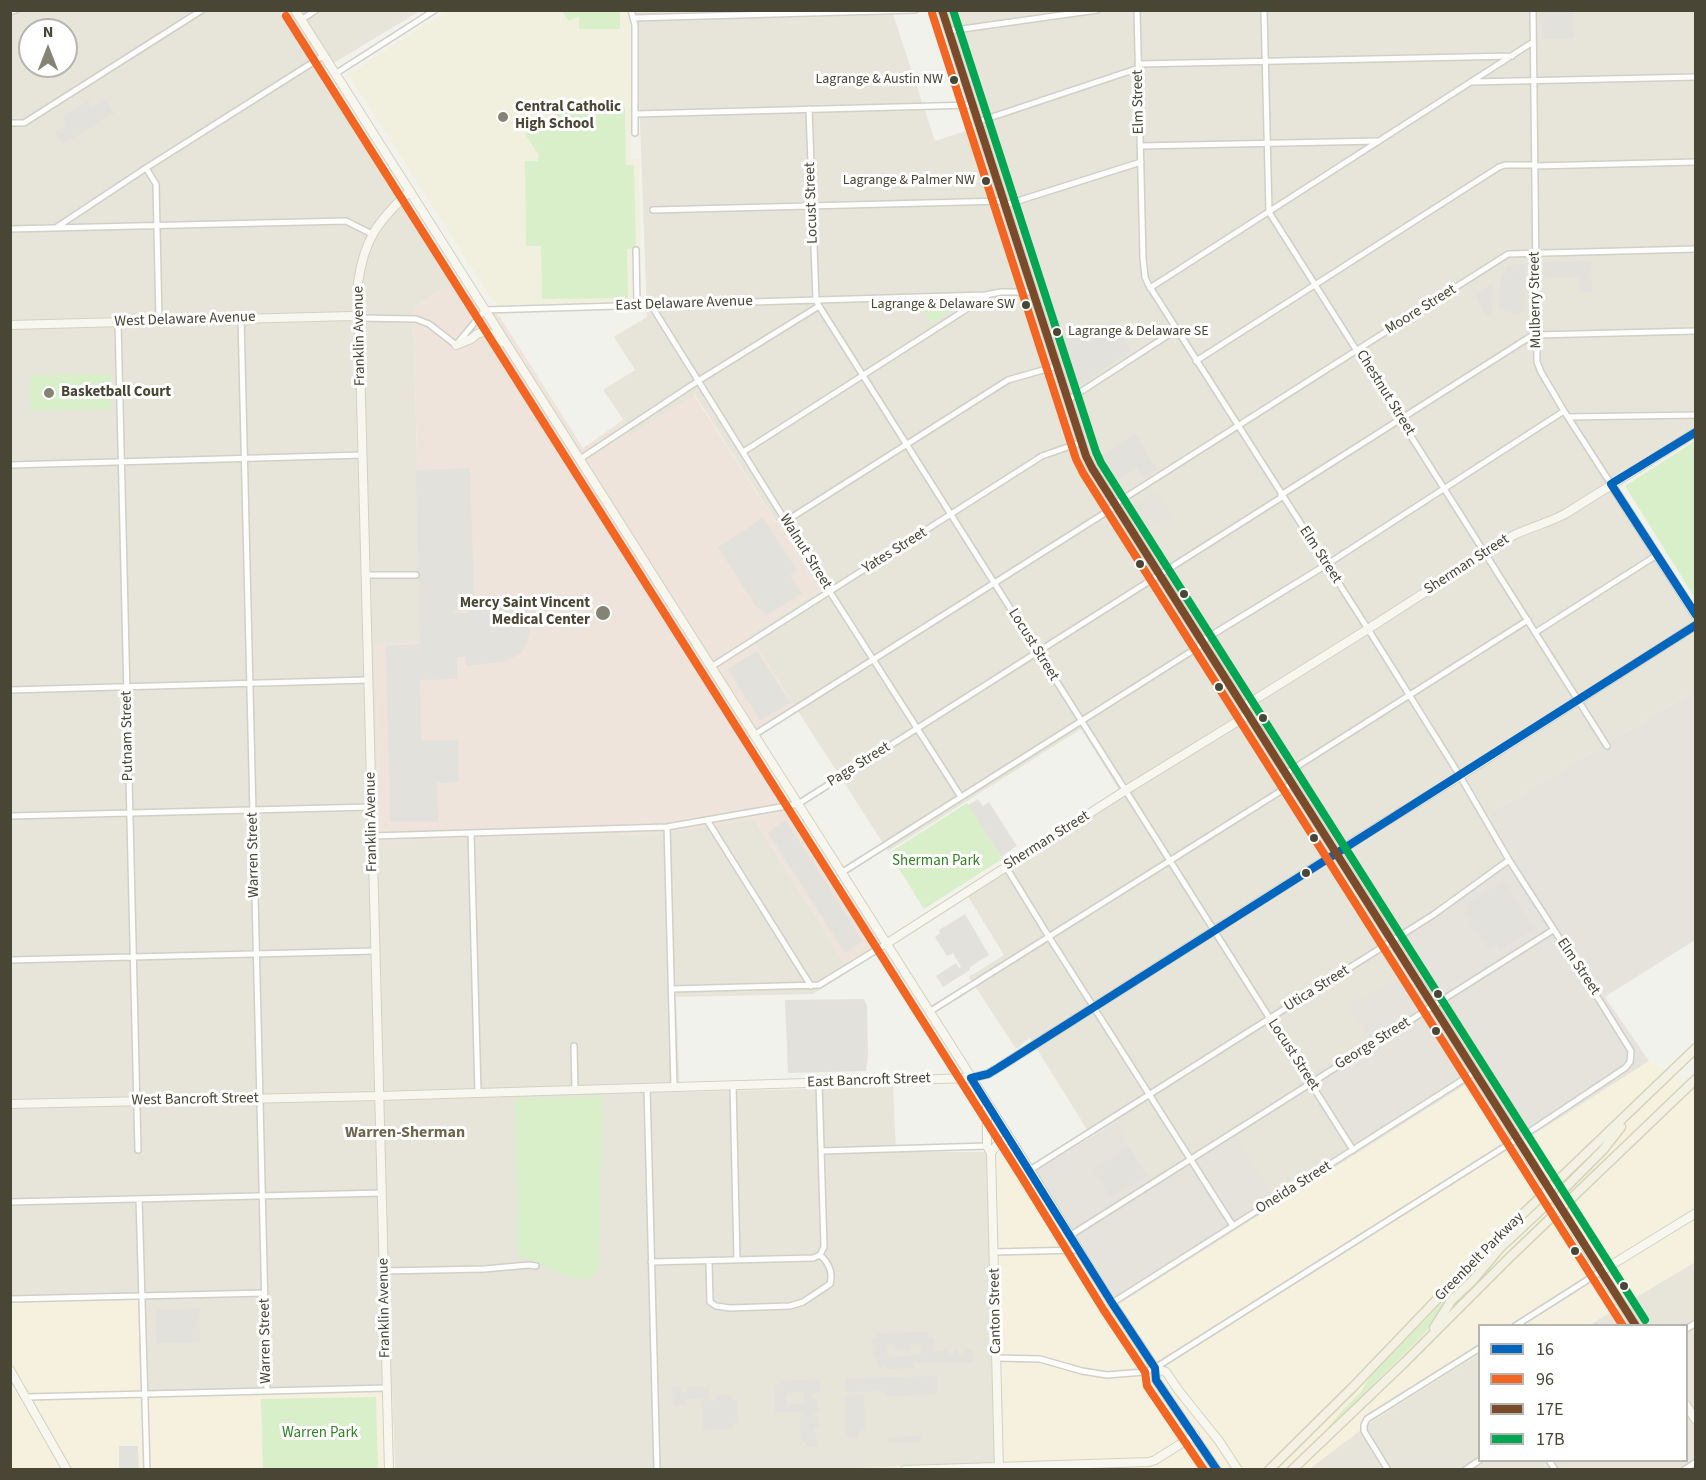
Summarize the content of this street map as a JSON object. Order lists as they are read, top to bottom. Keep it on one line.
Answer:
{"streets":{"main road":["Greenbelt Parkway"],"street":["Elm Street","Locust Street","Mulberry Street","East Delaware Avenue","Moore Street","West Delaware Avenue","Franklin Avenue","Chestnut Street","Yates Street","Walnut Street","Sherman Street","Putnam Street","Page Street","Warren Street","Utica Street","George Street","East Bancroft Street","West Bancroft Street","Oneida Street","Canton Street"]},"crossings":[["Elm Street","Moore Street"],["Elm Street","Sherman Street"],["Elm Street","Page Street"],["Elm Street","Utica Street"],["Elm Street","George Street"],["Elm Street","East Bancroft Street"],["Locust Street","East Delaware Avenue"],["Locust Street","Moore Street"],["Locust Street","Yates Street"],["Locust Street","Sherman Street"],["Locust Street","Page Street"],["Locust Street","Utica Street"],["Locust Street","George Street"],["Locust Street","East Bancroft Street"],["Locust Street","Oneida Street"],["Mulberry Street","Moore Street"],["Mulberry Street","Sherman Street"],["Mulberry Street","Page Street"],["East Delaware Avenue","Walnut Street"],["Moore Street","Chestnut Street"],["Moore Street","Walnut Street"],["West Delaware Avenue","Franklin Avenue"],["West Delaware Avenue","Putnam Street"],["West Delaware Avenue","Warren Street"],["Franklin Avenue","Page Street"],["Franklin Avenue","East Bancroft Street"],["Franklin Avenue","West Bancroft Street"],["Chestnut Street","Sherman Street"],["Chestnut Street","Page Street"],["Chestnut Street","East Bancroft Street"],["Yates Street","Walnut Street"],["Walnut Street","Page Street"],["Putnam Street","West Bancroft Street"],["Warren Street","West Bancroft Street"],["East Bancroft Street","West Bancroft Street"]],"districts":["Warren-Sherman"],"parks":["Sherman Park","Warren Park"],"places":["Lagrange & Austin NW","Central Catholic High School","Lagrange & Palmer NW","Lagrange & Delaware SW","Lagrange & Delaware SE","Basketball Court","Mercy Saint Vincent Medical Center"],"lines":["transit line 17E","transit line 17B","transit line 96","transit line 16"],"legend":["16","96","17E","17B"],"north":"top"}
